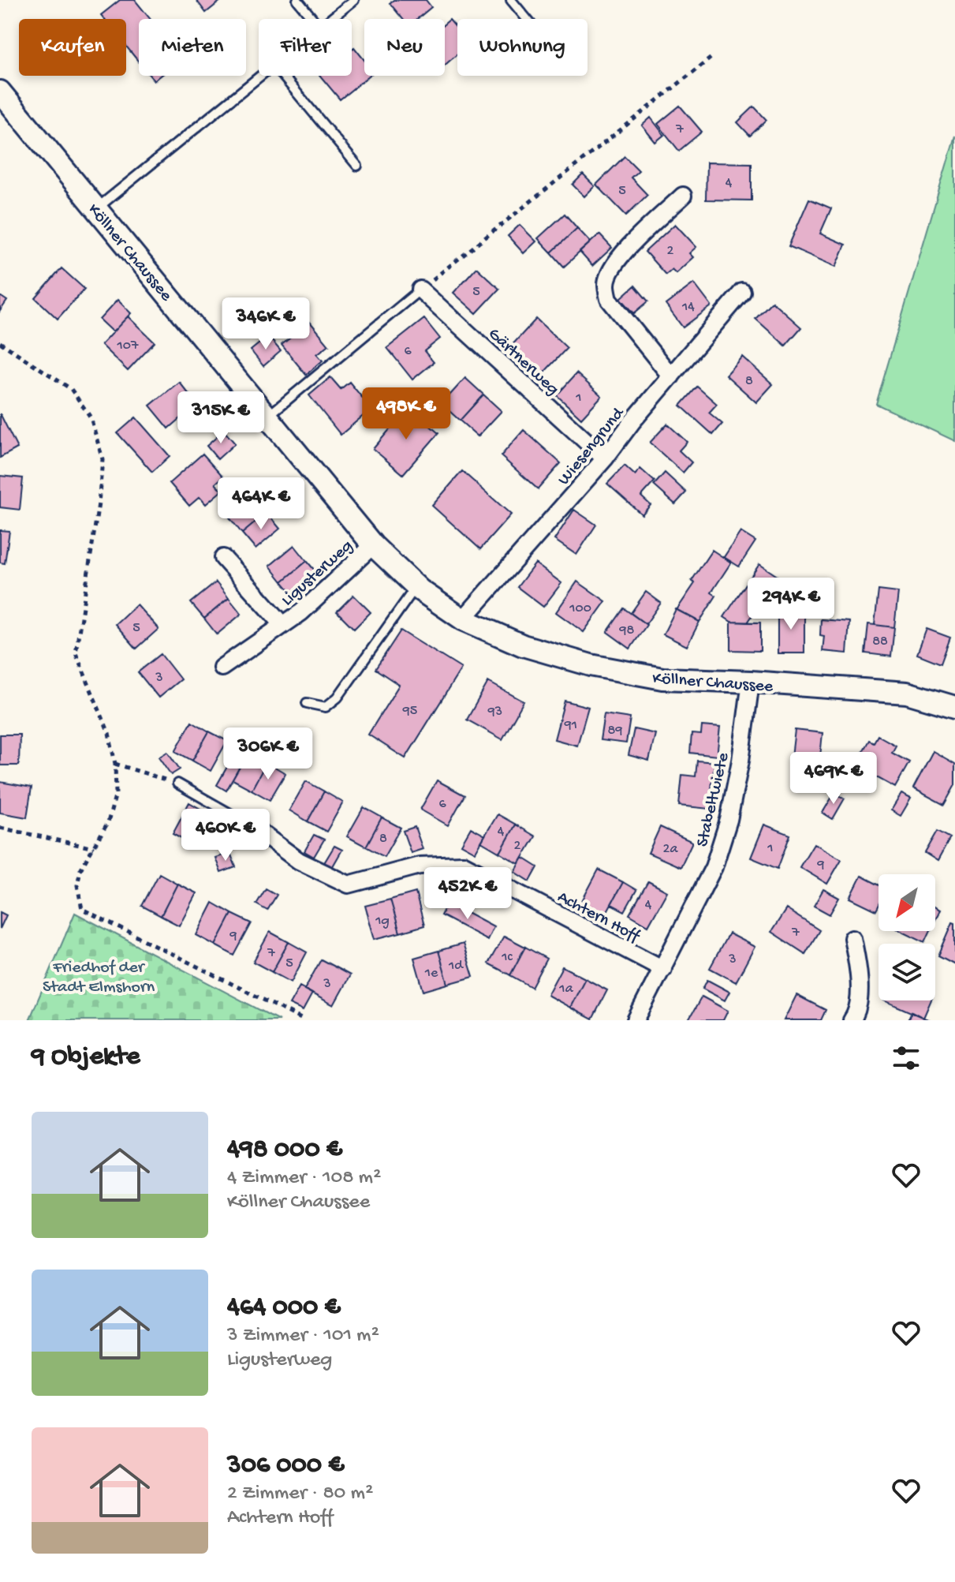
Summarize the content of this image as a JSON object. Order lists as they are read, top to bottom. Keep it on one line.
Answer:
{"streets":{"street":["Köllner Chaussee","Gärtnerweg","Wiesengrund","Ligusterweg","Stabeltwiete","Achtern Hoff"]},"crossings":[["Köllner Chaussee","Wiesengrund"],["Köllner Chaussee","Ligusterweg"],["Köllner Chaussee","Stabeltwiete"],["Gärtnerweg","Wiesengrund"],["Stabeltwiete","Achtern Hoff"]],"parks":["Friedhof der Stadt Elmshorn"],"house_numbers":["7","4","5","2","5","14","107","6","8","1","100","5","98","88","3","95","93","91","89","6","4","8","2","1","2a","9","4","1g","7","9","7","1c","3","5","1d","1e","3","1a"],"north":"bottom left","page":{"chip":["Kaufen","Mieten","Filter","Neu","Wohnung"],"price":["346K €","498K €","315K €","464K €","294K €","306K €","469K €","460K €","452K €"],"heading":"9 Objekte","list":[{"name":"498 000 €","note":"4 Zimmer · 108 m² · Köllner Chaussee"},{"name":"464 000 €","note":"3 Zimmer · 101 m² · Ligusterweg"},{"name":"306 000 €","note":"2 Zimmer · 80 m² · Achtern Hoff"}]}}
